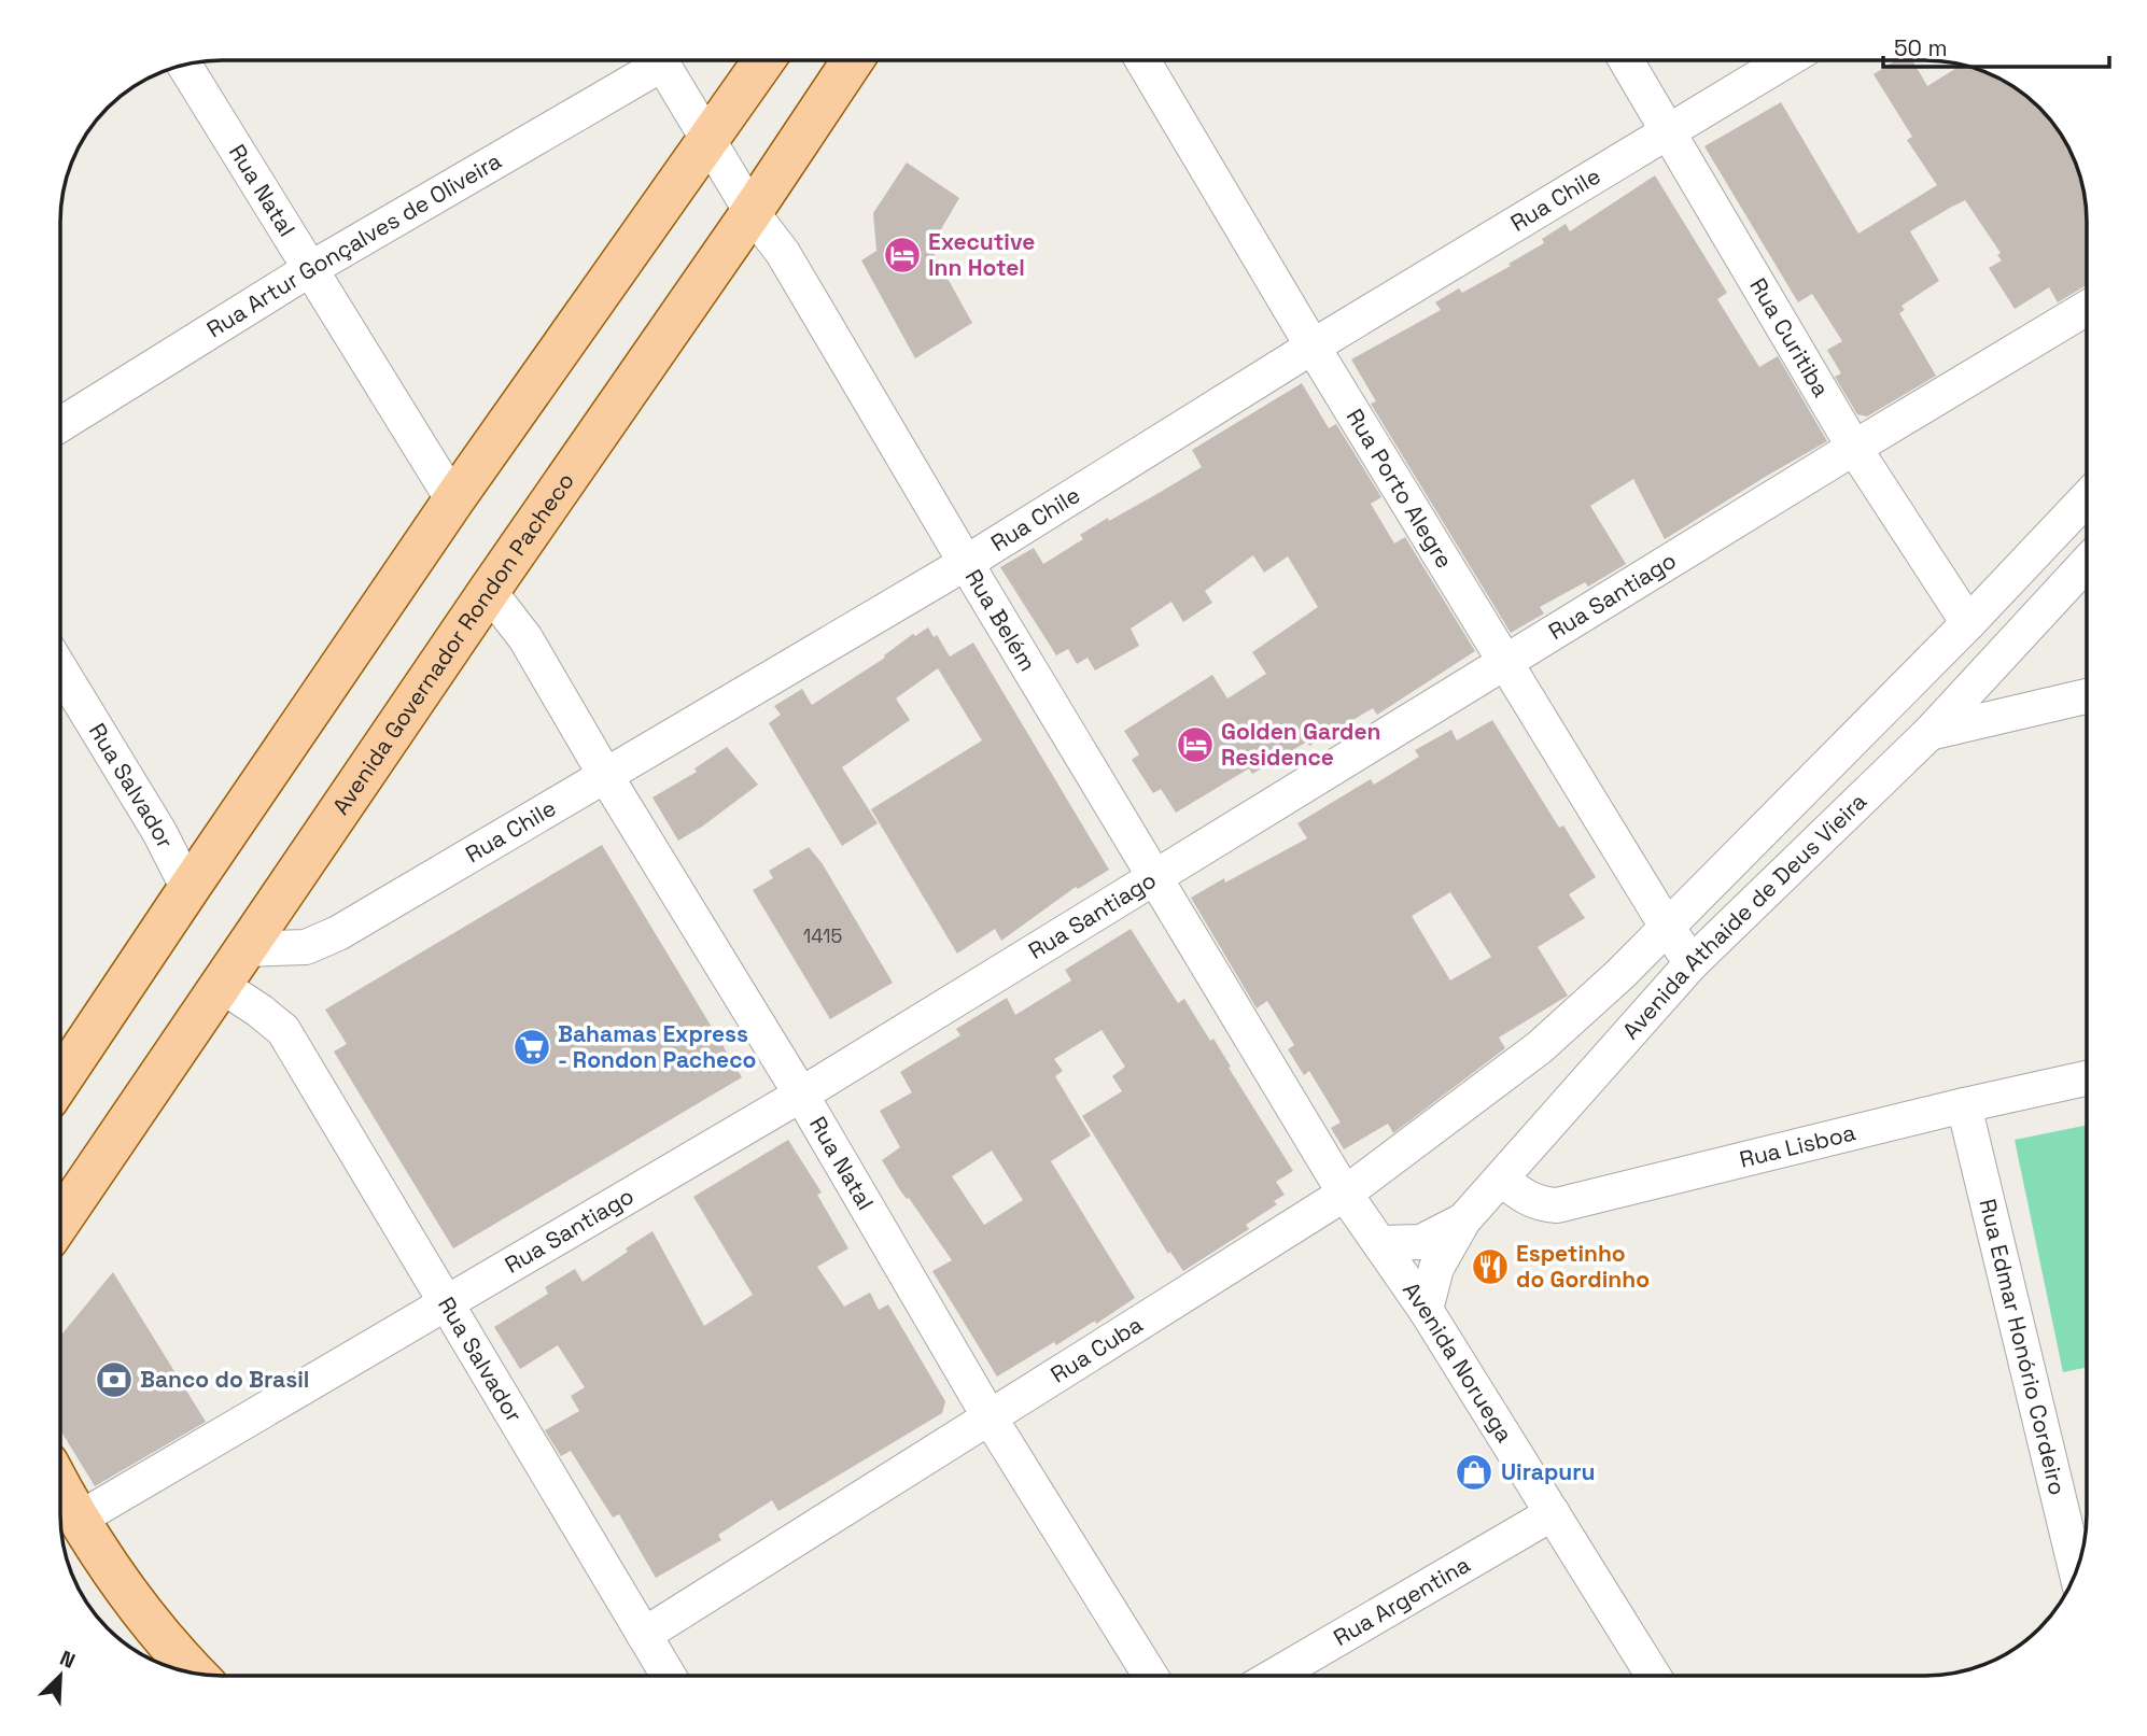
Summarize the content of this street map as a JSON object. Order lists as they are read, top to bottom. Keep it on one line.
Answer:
{"streets":{"main road":["Avenida Governador Rondon Pacheco"],"street":["Rua Natal","Rua Chile","Rua Artur Gonçalves de Oliveira","Rua Curitiba","Rua Porto Alegre","Rua Santiago","Rua Belém","Rua Salvador","Avenida Athaide de Deus Vieira","Rua Lisboa","Rua Edmar Honório Cordeiro","Rua Cuba","Avenida Noruega","Rua Argentina"]},"crossings":[["Rua Natal","Rua Chile"],["Rua Natal","Rua Artur Gonçalves de Oliveira"],["Rua Natal","Rua Santiago"],["Rua Natal","Avenida Governador Rondon Pacheco"],["Rua Natal","Rua Cuba"],["Rua Chile","Rua Curitiba"],["Rua Chile","Rua Porto Alegre"],["Rua Chile","Rua Belém"],["Rua Chile","Avenida Governador Rondon Pacheco"],["Rua Curitiba","Rua Santiago"],["Rua Porto Alegre","Rua Santiago"],["Rua Porto Alegre","Avenida Athaide de Deus Vieira"],["Rua Porto Alegre","Rua Cuba"],["Rua Santiago","Rua Belém"],["Rua Santiago","Rua Salvador"],["Rua Belém","Avenida Governador Rondon Pacheco"],["Rua Belém","Rua Cuba"],["Rua Belém","Avenida Noruega"],["Avenida Governador Rondon Pacheco","Rua Salvador"],["Rua Salvador","Rua Cuba"],["Avenida Athaide de Deus Vieira","Rua Lisboa"],["Avenida Athaide de Deus Vieira","Avenida Noruega"],["Rua Lisboa","Rua Edmar Honório Cordeiro"],["Rua Cuba","Avenida Noruega"],["Avenida Noruega","Rua Argentina"]],"places":{"hotel":["Executive Inn Hotel","Golden Garden Residence"],"supermarket":["Bahamas Express - Rondon Pacheco"],"restaurant":["Espetinho do Gordinho"],"bank":["Banco do Brasil"],"shop":["Uirapuru"]},"house_numbers":["1415"],"scale_bar":"50 m","north":"top right"}
